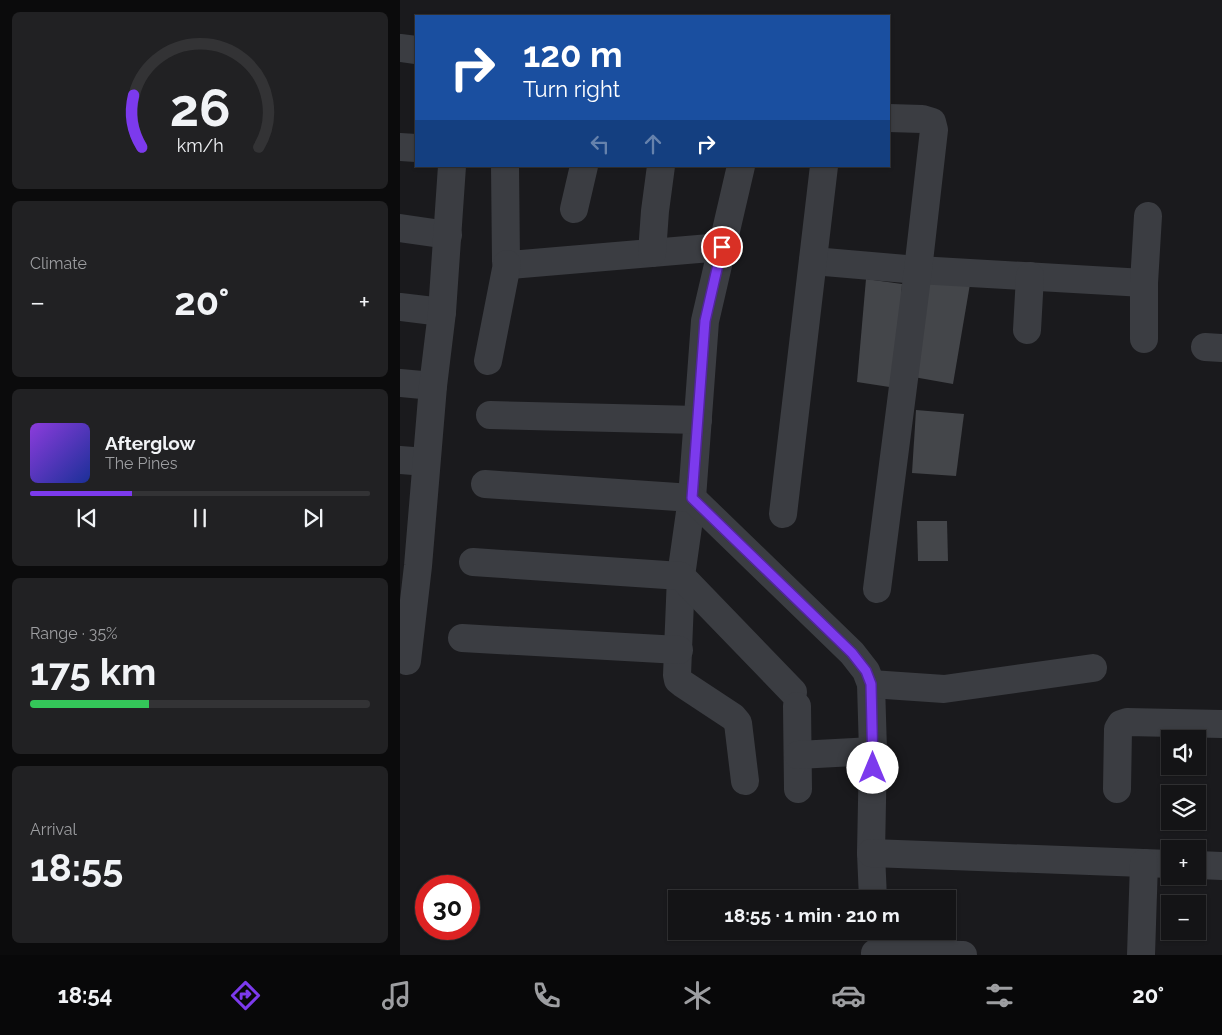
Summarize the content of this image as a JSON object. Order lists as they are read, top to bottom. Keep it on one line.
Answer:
{"page":{"turn":["120 m","Turn right"],"tile":["Climate",["Range · 35%","175 km"],["Arrival","18:55"]],"heat":["−","20°","+"],"song":["Afterglow","The Pines"],"map_buttons":["+","−"],"limit":"30","trip":"18:55 · 1 min · 210 m","tabs":["18:54","20°"],"gauge":["26","km/h"]}}
